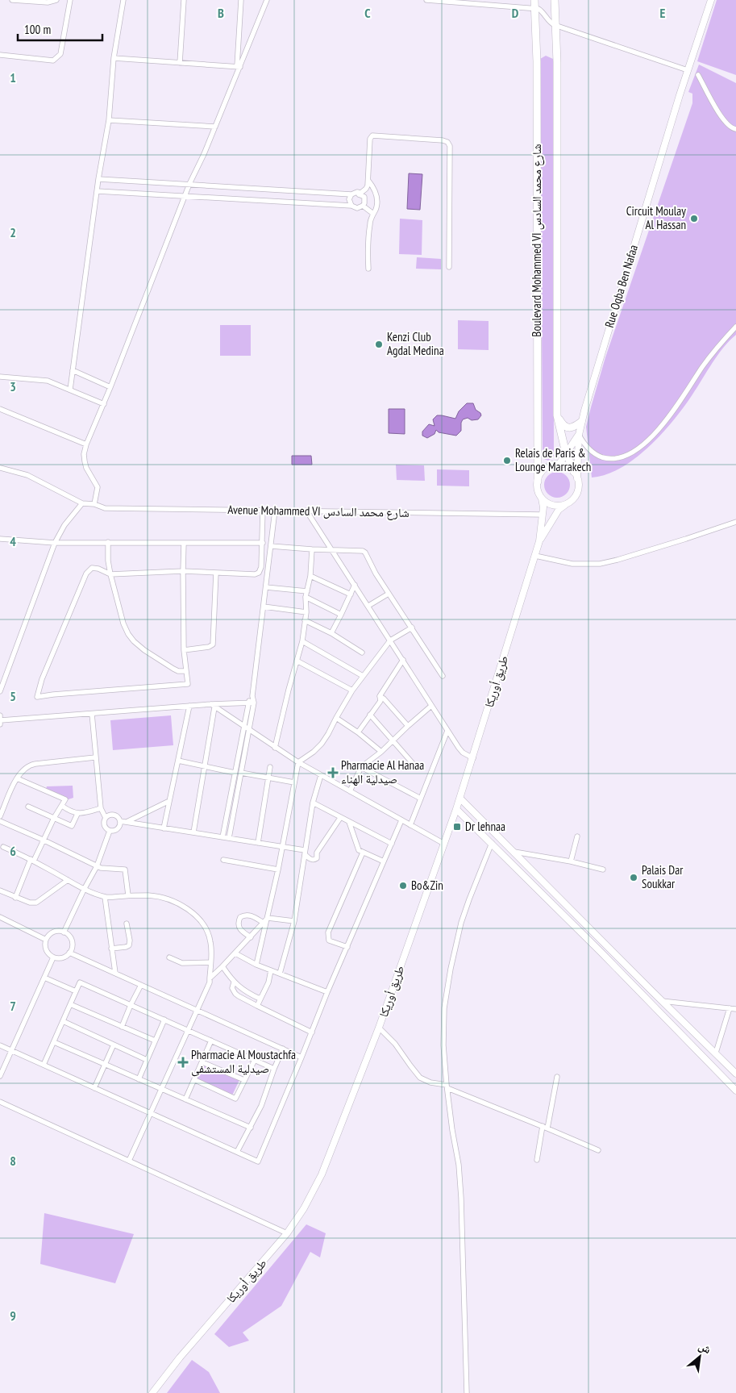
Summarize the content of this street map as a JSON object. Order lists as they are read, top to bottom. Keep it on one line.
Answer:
{"streets":{"main road":["Boulevard Mohammed VI شارع محمد السادس"],"street":["Rue Oqba Ben Nafaa","Avenue Mohammed VI شارع محمد السادس","طريق أوريكا"]},"crossings":[["Boulevard Mohammed VI شارع محمد السادس","Rue Oqba Ben Nafaa"],["Boulevard Mohammed VI شارع محمد السادس","طريق أوريكا"],["Rue Oqba Ben Nafaa","طريق أوريكا"],["Avenue Mohammed VI شارع محمد السادس","طريق أوريكا"]],"places":{"other":["Circuit Moulay Al Hassan","Kenzi Club Agdal Medina","Relais de Paris & Lounge Marrakech","Palais Dar Soukkar","Bo&Zin"],"health":["Pharmacie Al Hanaa صيدلية الهناء","Pharmacie Al Moustachfa صيدلية المستشفى"],"transit":["Dr lehnaa"]},"scale_bar":"100 m","north":"top right","grid":{"columns":["B","C","D","E"],"rows":["1","2","3","4","5","6","7","8","9"]}}
